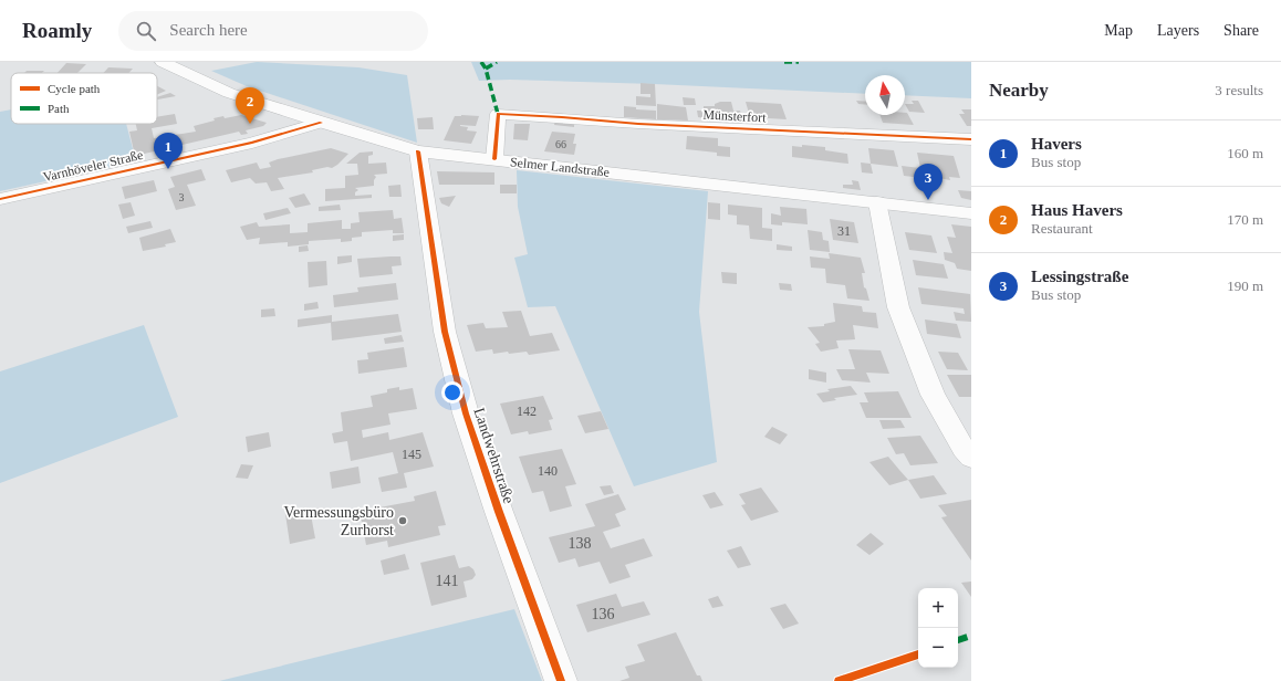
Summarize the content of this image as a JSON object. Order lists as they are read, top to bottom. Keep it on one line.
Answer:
{"streets":{"main road":["Varnhöveler Straße","Selmer Landstraße","Landwehrstraße"],"street":["Münsterfort"]},"crossings":[["Münsterfort","Selmer Landstraße"],["Varnhöveler Straße","Selmer Landstraße"],["Selmer Landstraße","Landwehrstraße"]],"places":["Vermessungsbüro Zurhorst"],"house_numbers":["66","3","31","142","145","140","138","141","136"],"legend":["Cycle path","Path"],"north":"top","page":{"header":"Roamly","search":"Search here","nav":["Map","Layers","Share"],"heading":["Nearby","3 results"],"pins":["2","1","3"],"list":[{"mark":"1","name":"Havers","note":"Bus stop","value":"160 m"},{"mark":"2","name":"Haus Havers","note":"Restaurant","value":"170 m"},{"mark":"3","name":"Lessingstraße","note":"Bus stop","value":"190 m"}],"map_buttons":["+","−"]}}
